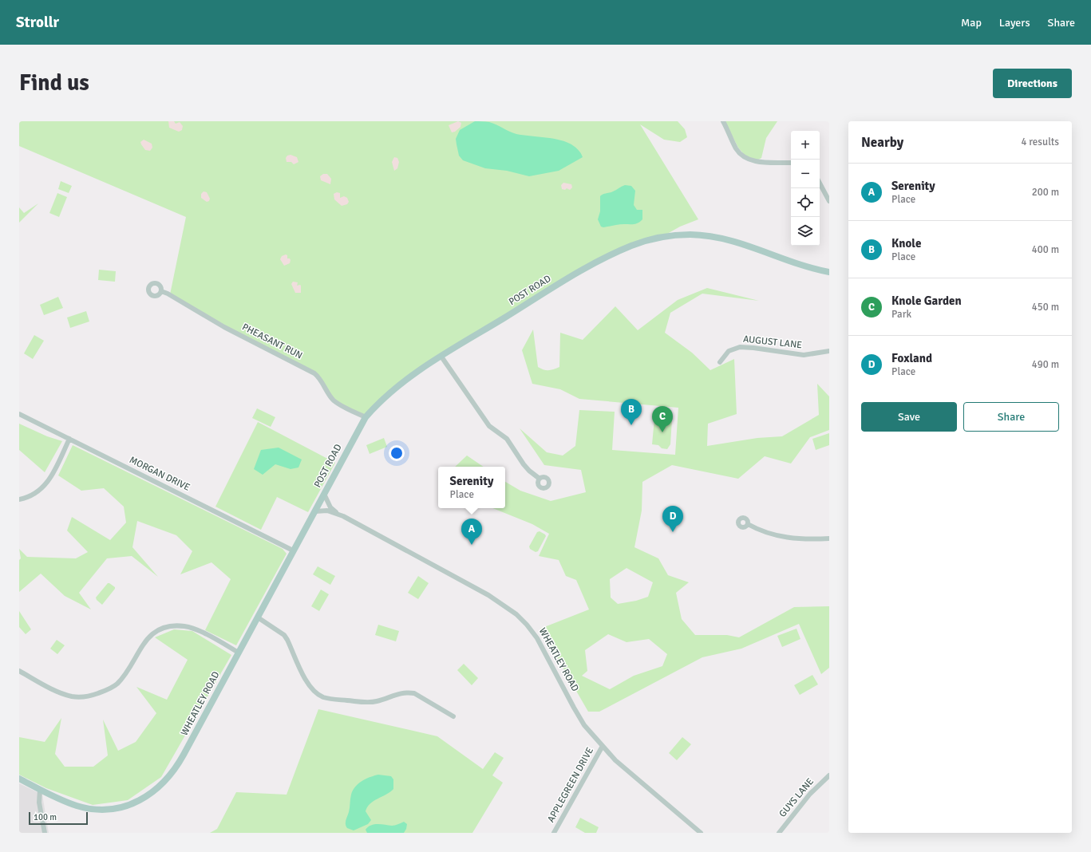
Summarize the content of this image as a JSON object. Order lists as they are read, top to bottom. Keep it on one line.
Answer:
{"streets":{"main road":["POST ROAD","WHEATLEY ROAD"],"street":["PHEASANT RUN","AUGUST LANE","MORGAN DRIVE","APPLEGREEN DRIVE","GUYS LANE"]},"crossings":[["POST ROAD","PHEASANT RUN"],["POST ROAD","WHEATLEY ROAD"],["MORGAN DRIVE","WHEATLEY ROAD"],["WHEATLEY ROAD","APPLEGREEN DRIVE"]],"scale_bar":"100 m","page":{"header":"Strollr","nav":["Map","Layers","Share"],"buttons":["Directions",["Save","Share"]],"title":"Find us","heading":["Nearby","4 results"],"map_buttons":["+","−"],"list":[{"mark":"A","name":"Serenity","note":"Place","value":"200 m"},{"mark":"B","name":"Knole","note":"Place","value":"400 m"},{"mark":"C","name":"Knole Garden","note":"Park","value":"450 m"},{"mark":"D","name":"Foxland","note":"Place","value":"490 m"}],"pins":["B","C","D","A"],"popup":["Serenity","Place"],"scale":"100 m"}}
